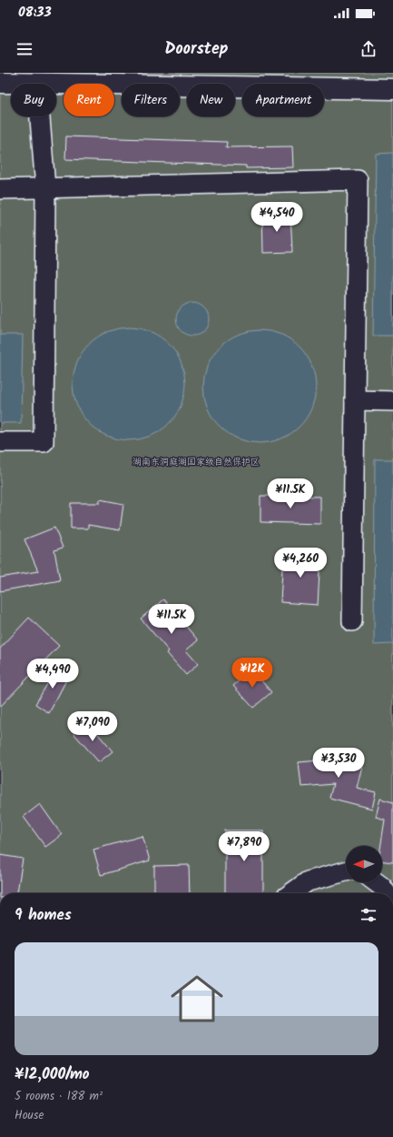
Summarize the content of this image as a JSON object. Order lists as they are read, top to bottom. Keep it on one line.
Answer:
{"parks":["湖南东洞庭湖国家级自然保护区"],"north":"left","page":{"status":"08:33","header":"Doorstep","chip":["Buy","Rent","Filters","New","Apartment"],"price":["¥4,540","¥11.5K","¥4,260","¥11.5K","¥12K","¥4,490","¥7,090","¥3,530","¥7,890"],"heading":"9 homes","list":[{"name":"¥12,000/mo","note":"5 rooms · 188 m² · House"}]}}
